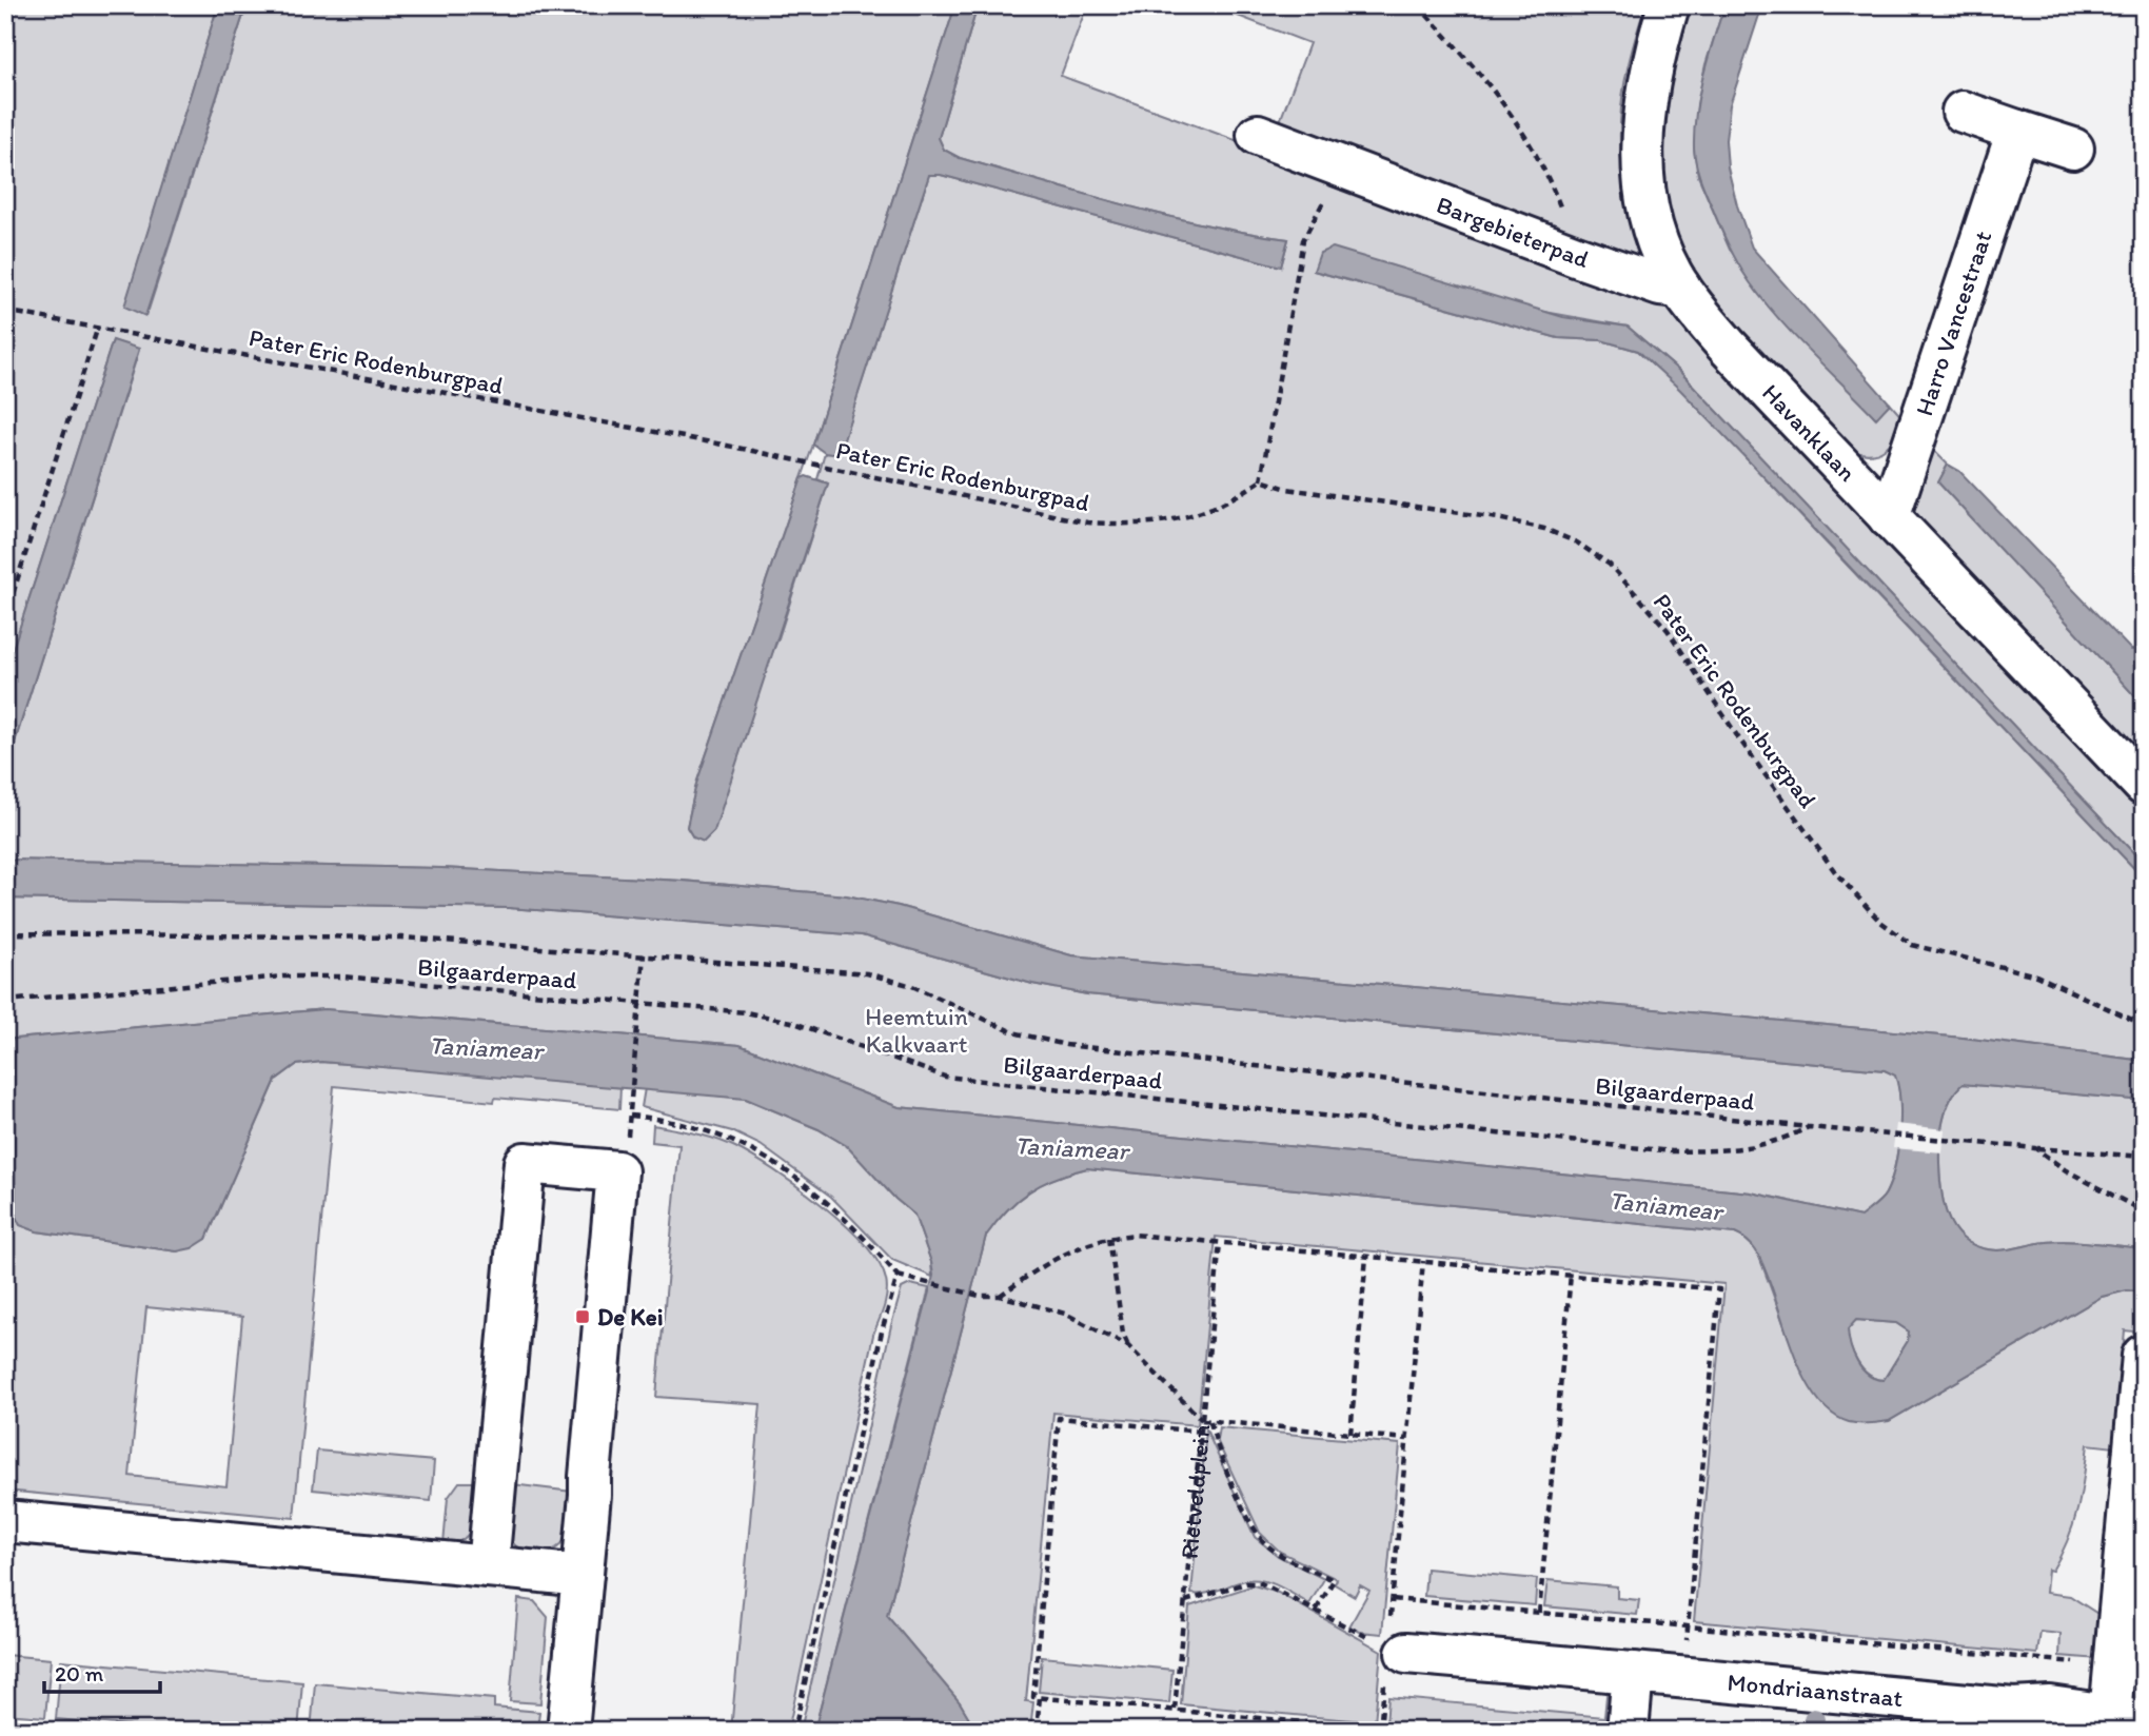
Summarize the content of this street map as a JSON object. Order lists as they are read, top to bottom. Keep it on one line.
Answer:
{"streets":{"street":["Bargebieterpad","Harro Vancestraat","Havanklaan","Mondriaanstraat"],"path":["Pater Eric Rodenburgpad","Bilgaarderpaad","Rietveldplein"]},"crossings":[["Bargebieterpad","Havanklaan"],["Harro Vancestraat","Havanklaan"]],"water":["Taniamear"],"parks":["Heemtuin Kalkvaart"],"places":{"transit":["De Kei"]},"scale_bar":"20 m"}
